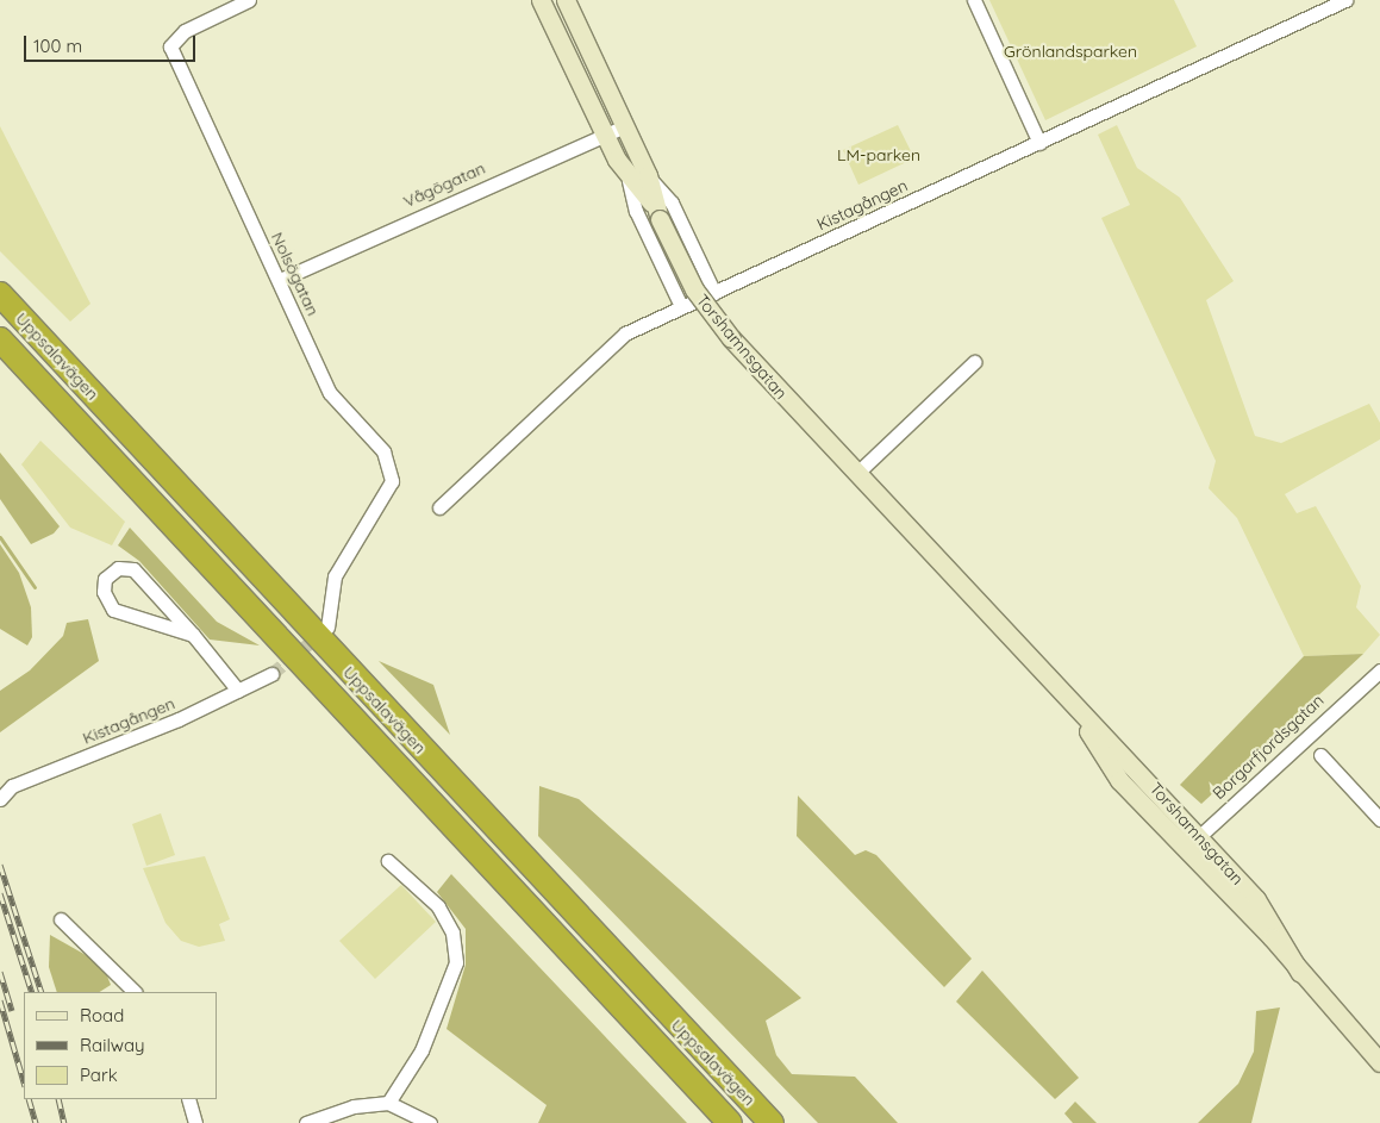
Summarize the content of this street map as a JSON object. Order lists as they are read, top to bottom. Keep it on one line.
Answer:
{"streets":{"highway":["Uppsalavägen"],"street":["Vågögatan","Kistagången","Nolsögatan","Torshamnsgatan","Borgarfjordsgatan"]},"crossings":[["Vågögatan","Nolsögatan"],["Vågögatan","Torshamnsgatan"],["Kistagången","Torshamnsgatan"],["Torshamnsgatan","Borgarfjordsgatan"]],"parks":["Grönlandsparken","LM-parken"],"legend":["Road","Railway","Park"],"scale_bar":"100 m"}
